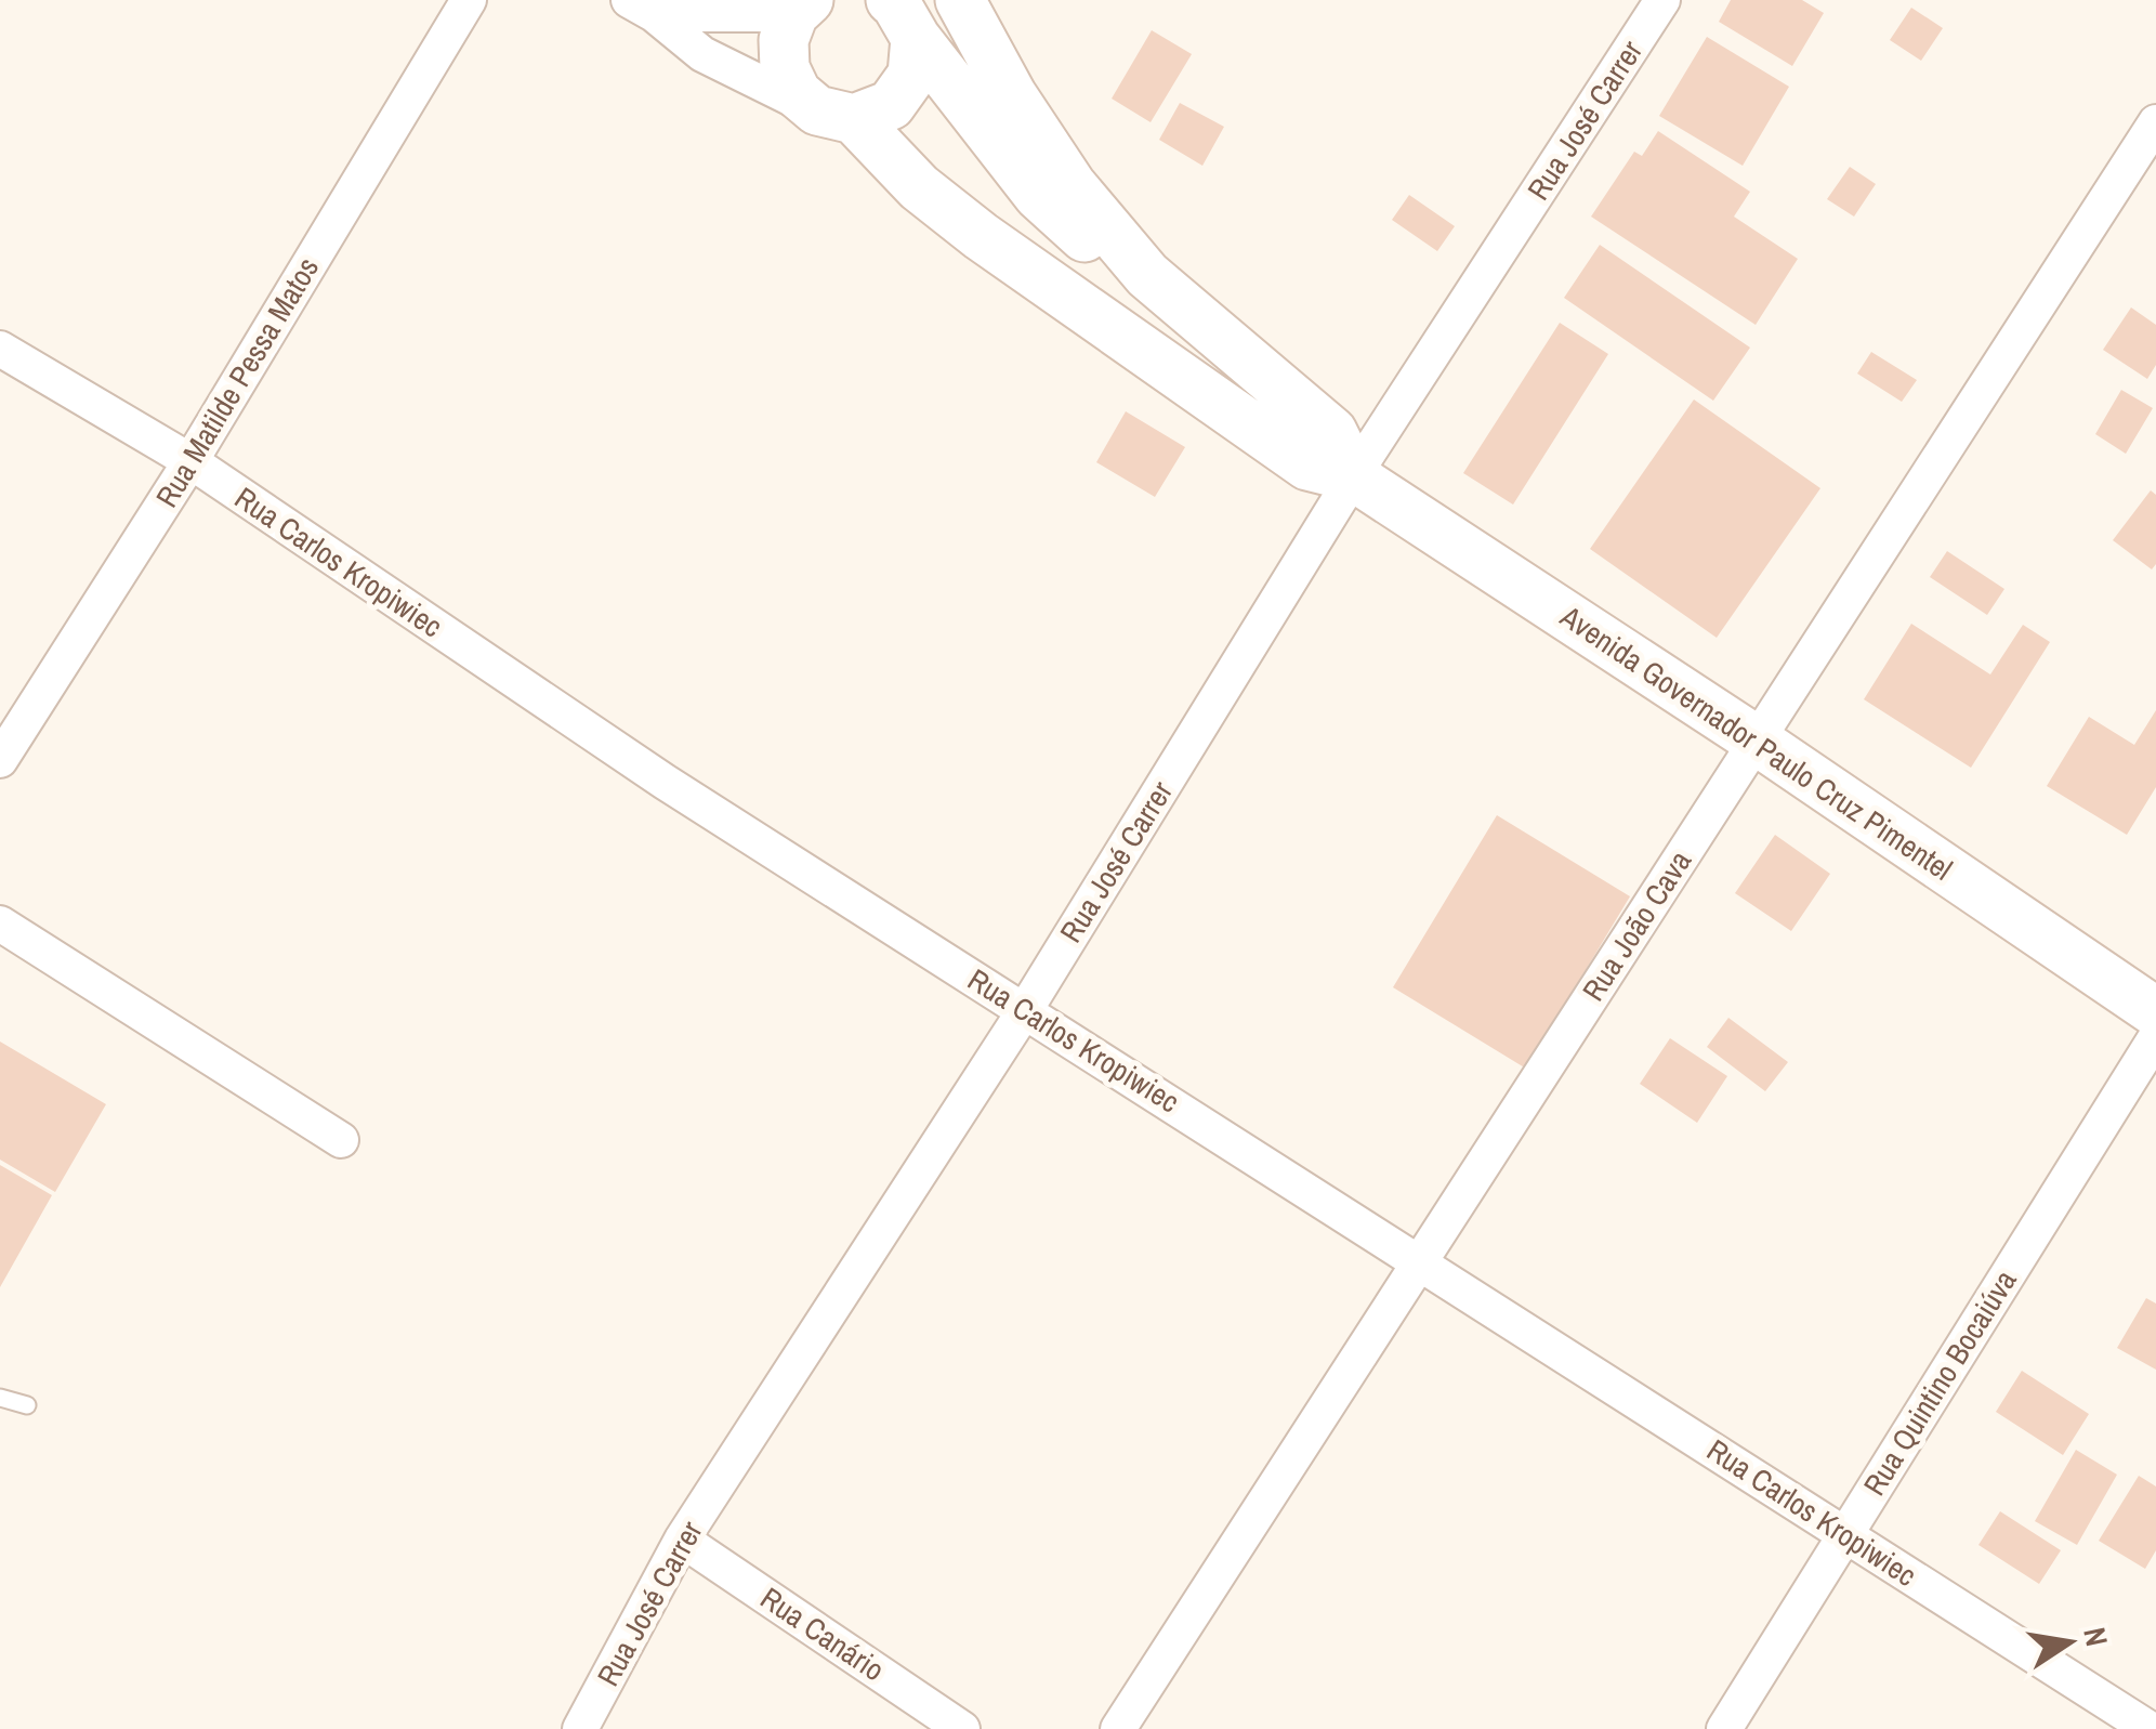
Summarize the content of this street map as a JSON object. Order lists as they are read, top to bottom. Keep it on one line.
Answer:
{"streets":{"street":["Rua José Carrer","Rua Matilde Pessa Matos","Rua Carlos Kropiwiec","Avenida Governador Paulo Cruz Pimentel","Rua João Cava","Rua Quintino Bocaiúva","Rua Canário"]},"crossings":[["Rua José Carrer","Rua Carlos Kropiwiec"],["Rua José Carrer","Avenida Governador Paulo Cruz Pimentel"],["Rua José Carrer","Rua Canário"],["Rua Matilde Pessa Matos","Rua Carlos Kropiwiec"],["Rua Carlos Kropiwiec","Rua João Cava"],["Rua Carlos Kropiwiec","Rua Quintino Bocaiúva"],["Avenida Governador Paulo Cruz Pimentel","Rua João Cava"]],"north":"right"}
